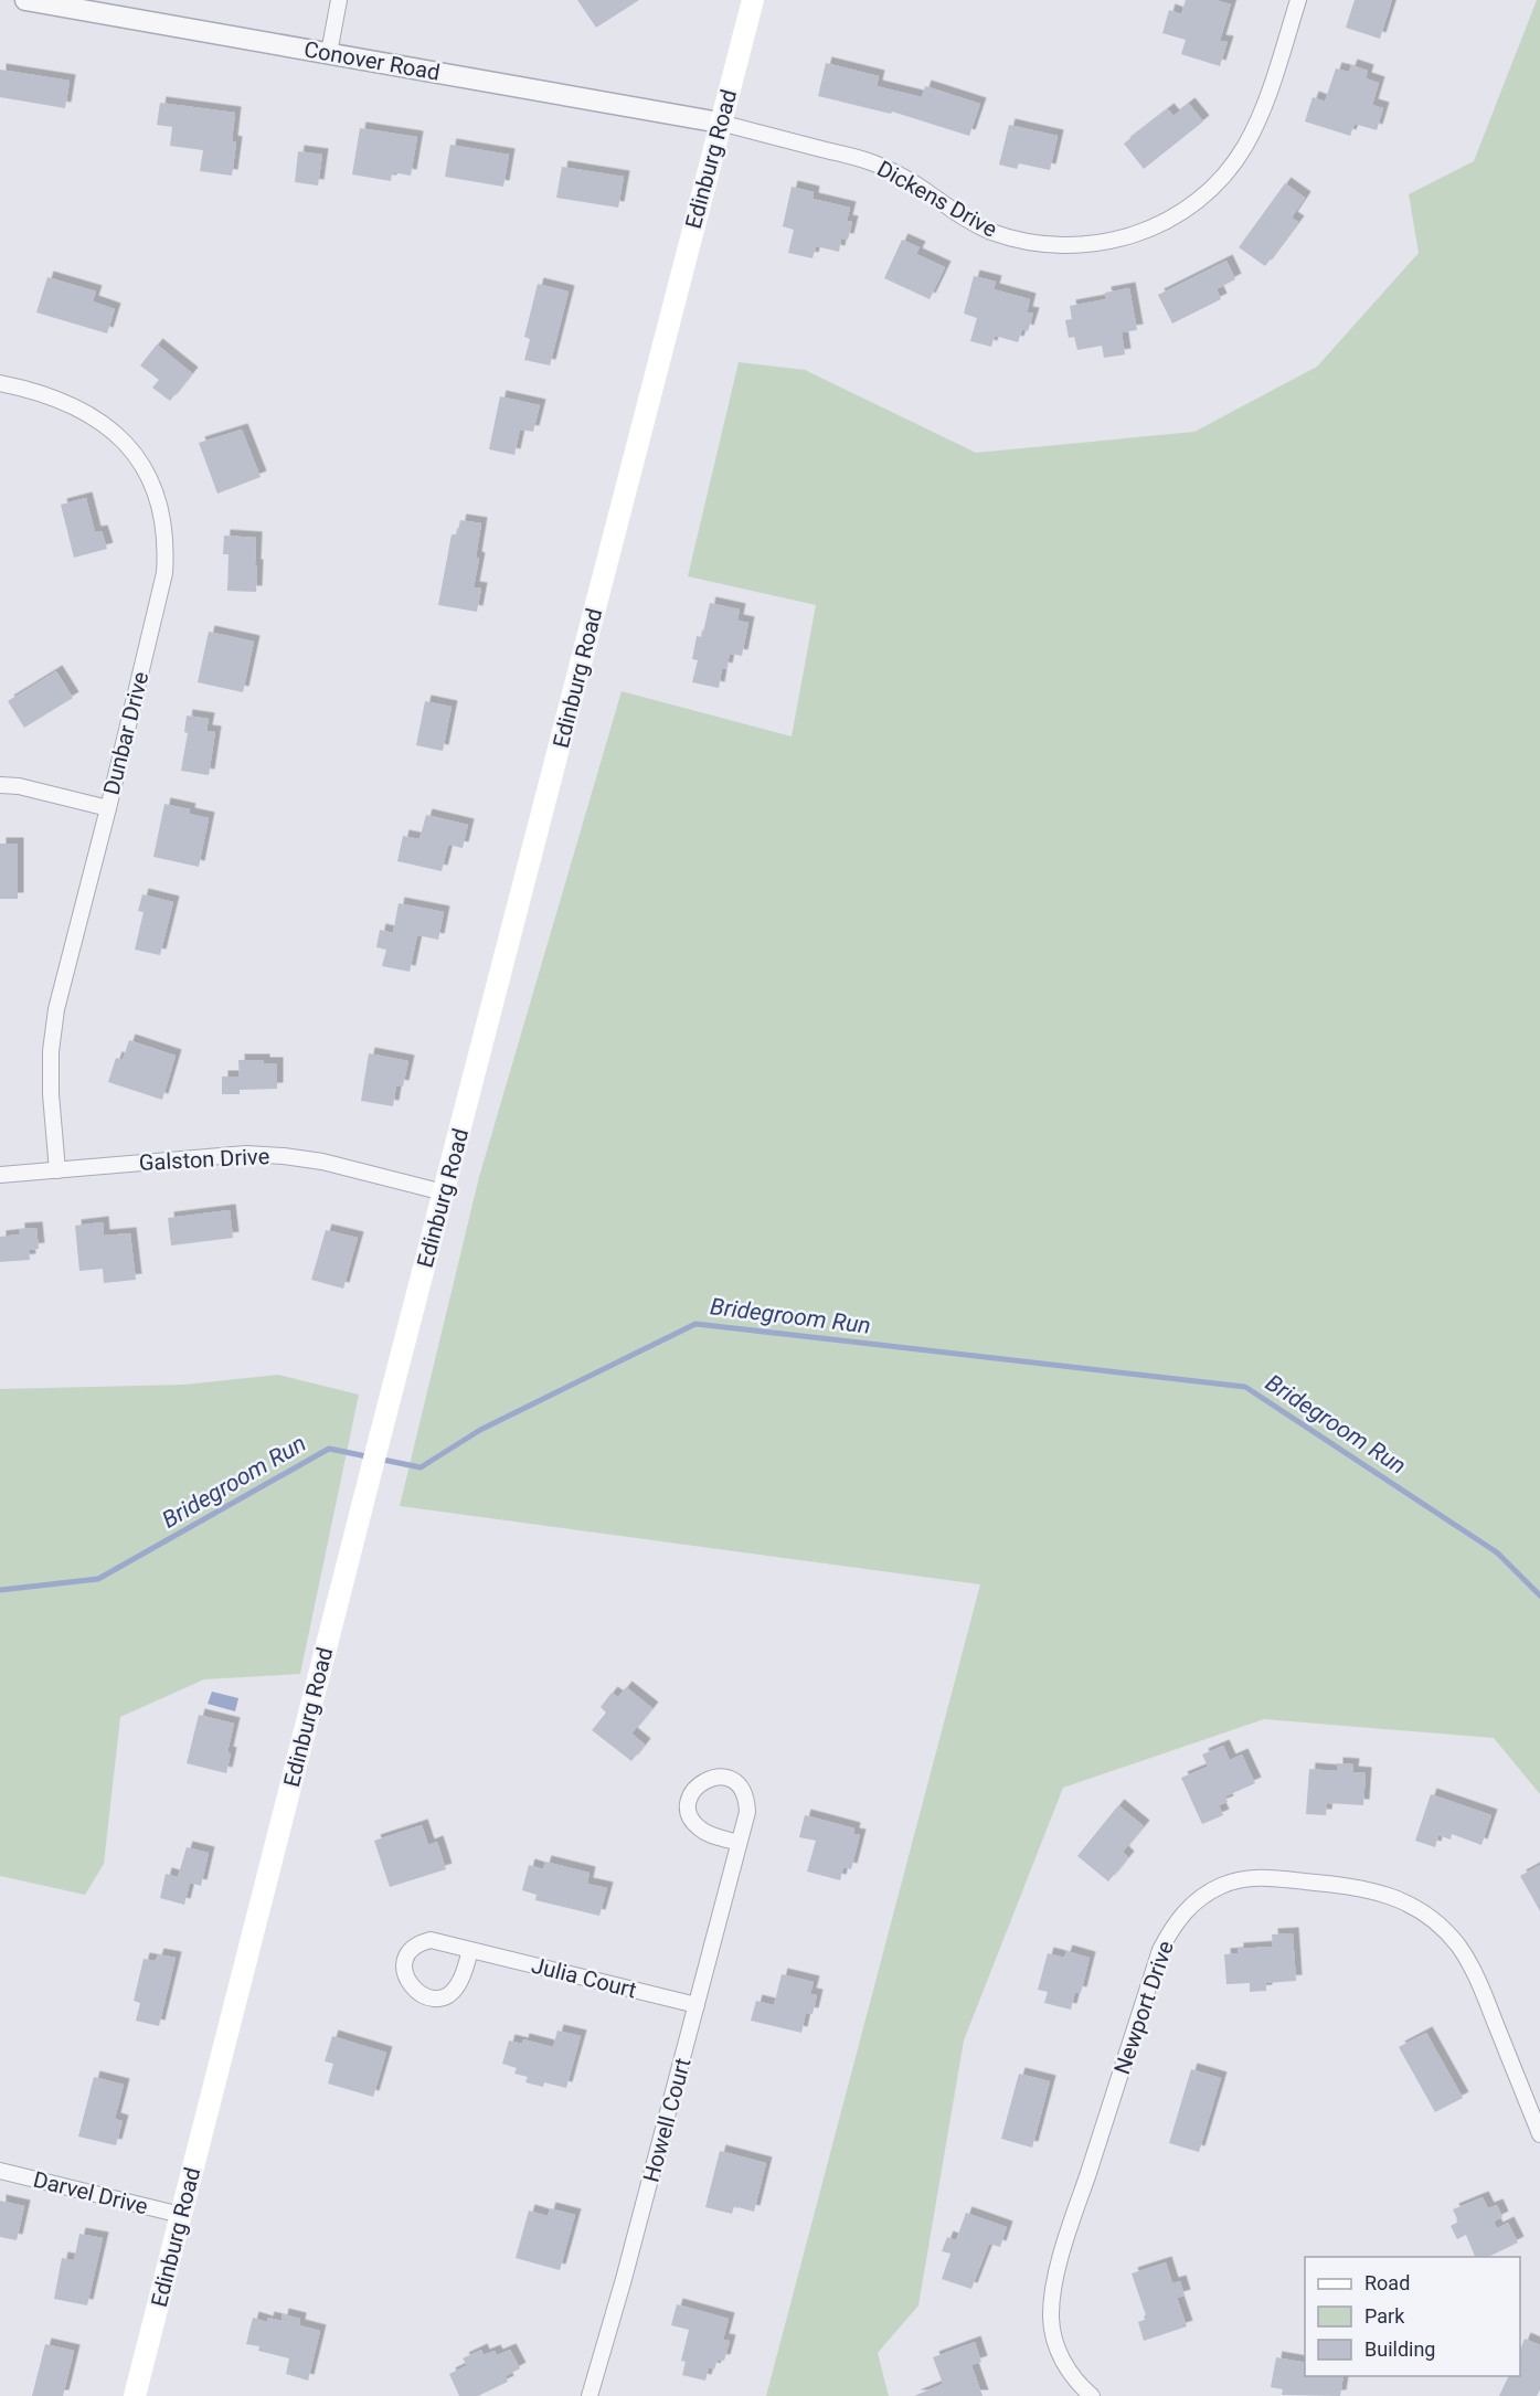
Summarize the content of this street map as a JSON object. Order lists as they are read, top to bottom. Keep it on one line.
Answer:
{"streets":{"main road":["Edinburg Road"],"street":["Conover Road","Dickens Drive","Dunbar Drive","Galston Drive","Julia Court","Newport Drive","Howell Court","Darvel Drive"]},"crossings":[["Conover Road","Edinburg Road"],["Conover Road","Dickens Drive"],["Edinburg Road","Dickens Drive"],["Edinburg Road","Galston Drive"],["Edinburg Road","Darvel Drive"],["Dunbar Drive","Galston Drive"],["Julia Court","Howell Court"]],"water":["Bridegroom Run"],"legend":["Road","Park","Building"]}
